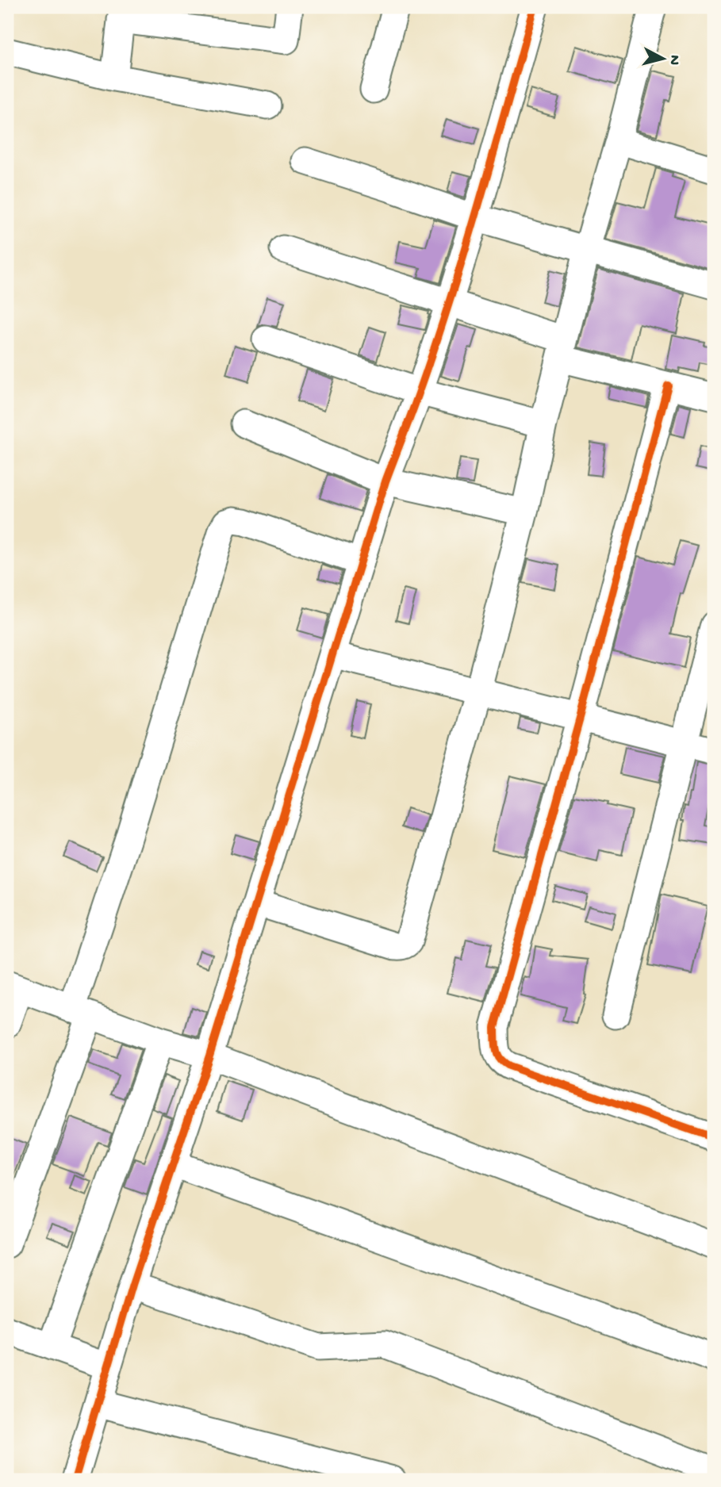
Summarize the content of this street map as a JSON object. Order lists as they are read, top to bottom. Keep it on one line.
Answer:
{"north":"right"}
